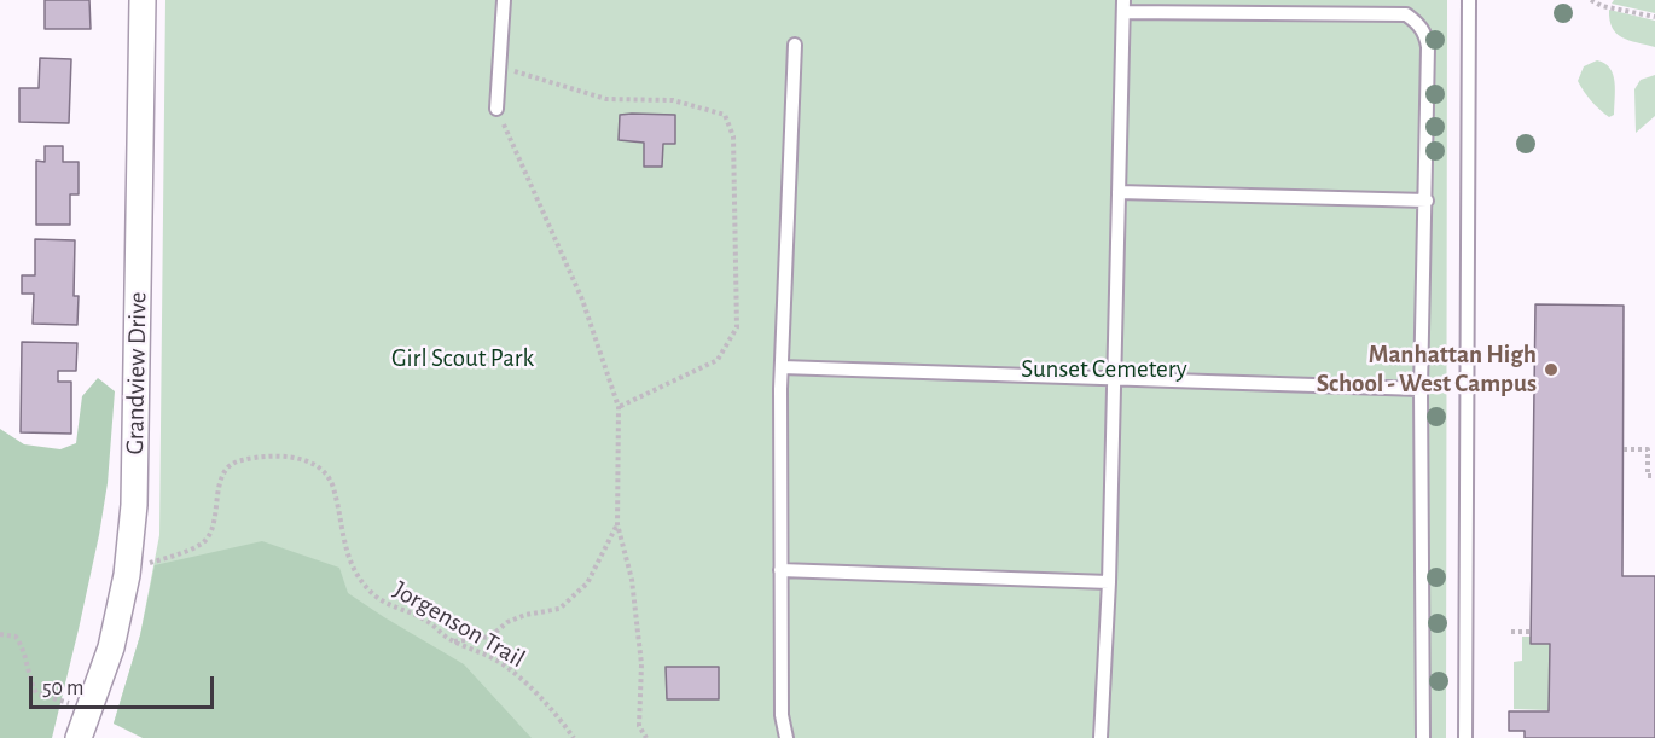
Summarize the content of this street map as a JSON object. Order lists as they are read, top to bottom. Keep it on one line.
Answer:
{"streets":{"street":["Grandview Drive"],"path":["Jorgenson Trail"]},"parks":["Girl Scout Park","Sunset Cemetery"],"places":["Manhattan High School - West Campus"],"scale_bar":"50 m"}
